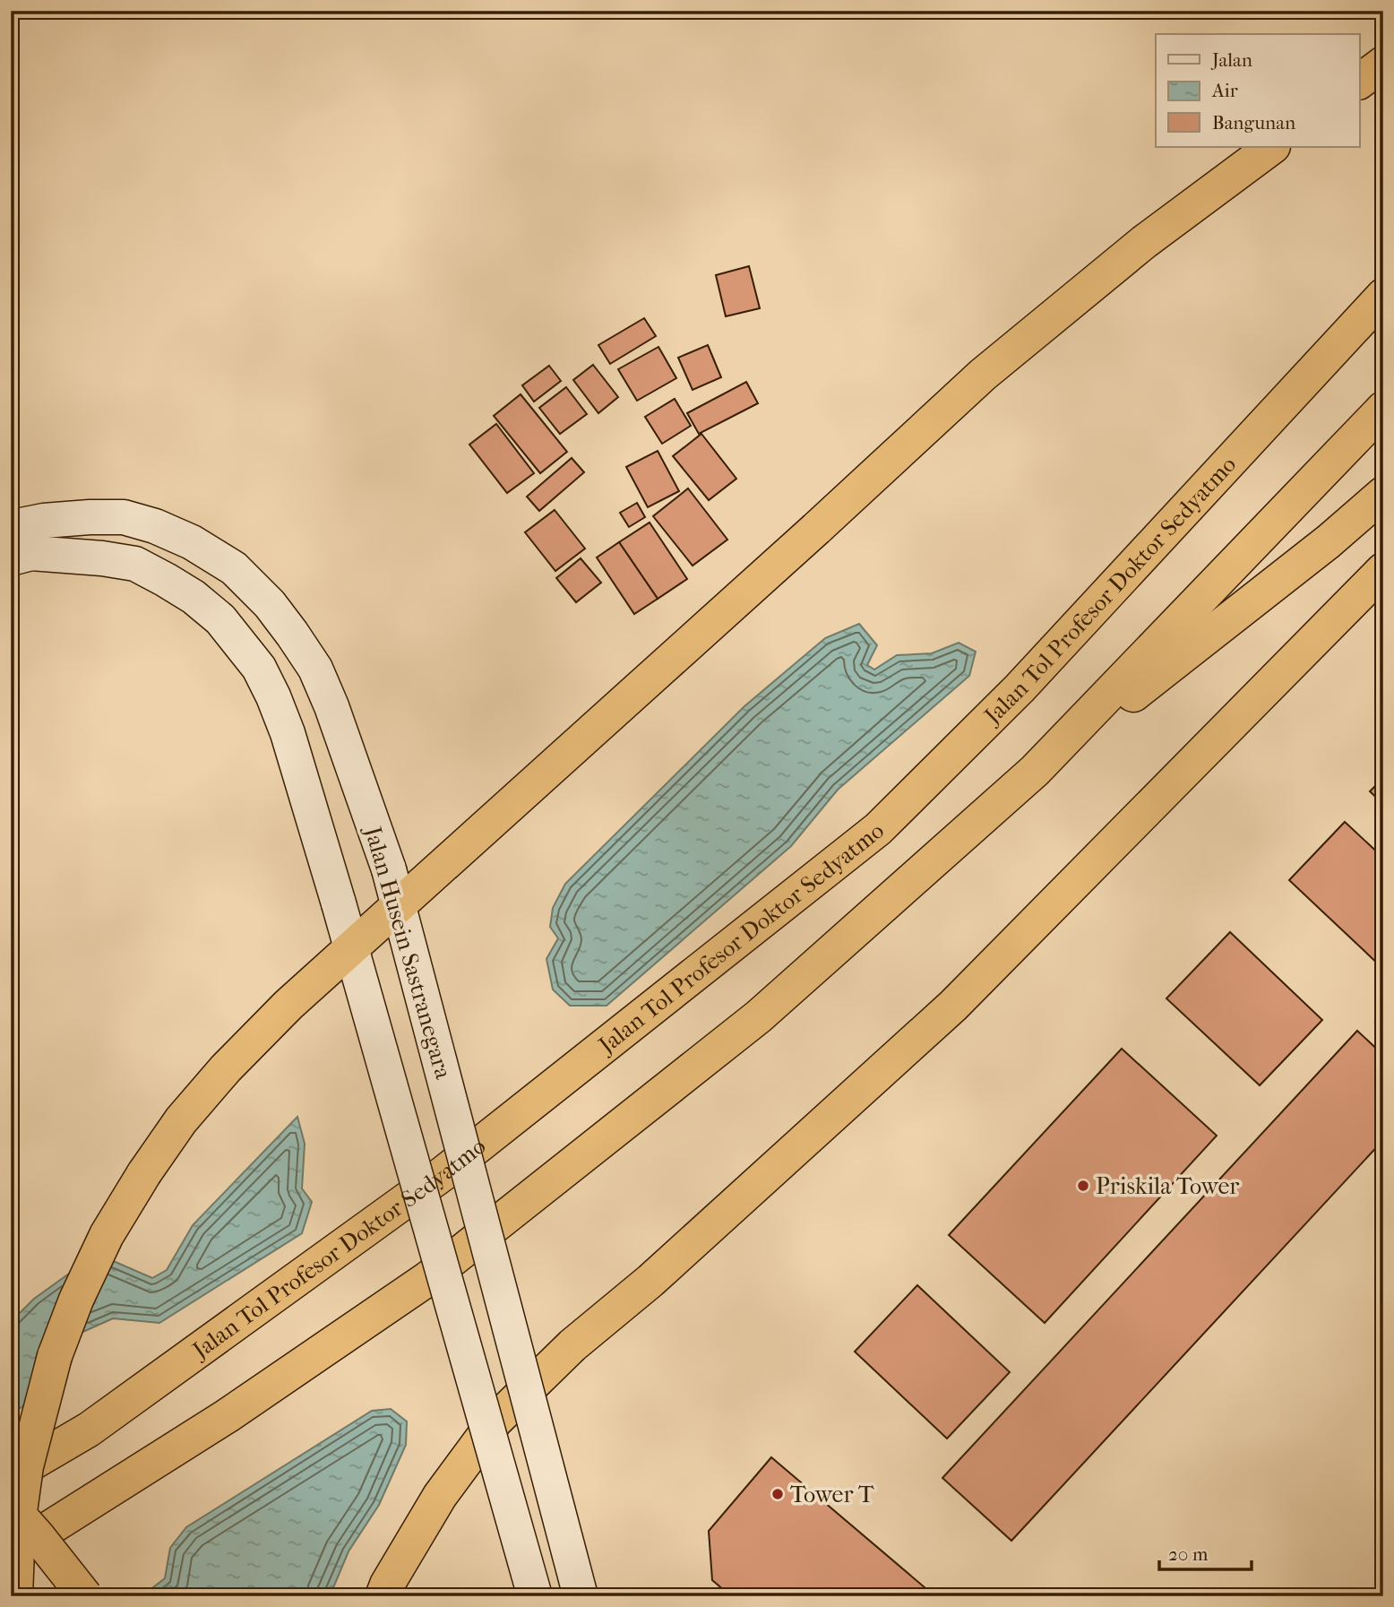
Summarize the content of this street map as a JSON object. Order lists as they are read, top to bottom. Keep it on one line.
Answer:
{"streets":{"highway":["Jalan Tol Profesor Doktor Sedyatmo"],"main road":["Jalan Husein Sastranegara"]},"places":["Priskila Tower","Tower T"],"legend":["Jalan","Air","Bangunan"],"scale_bar":"20 m"}
